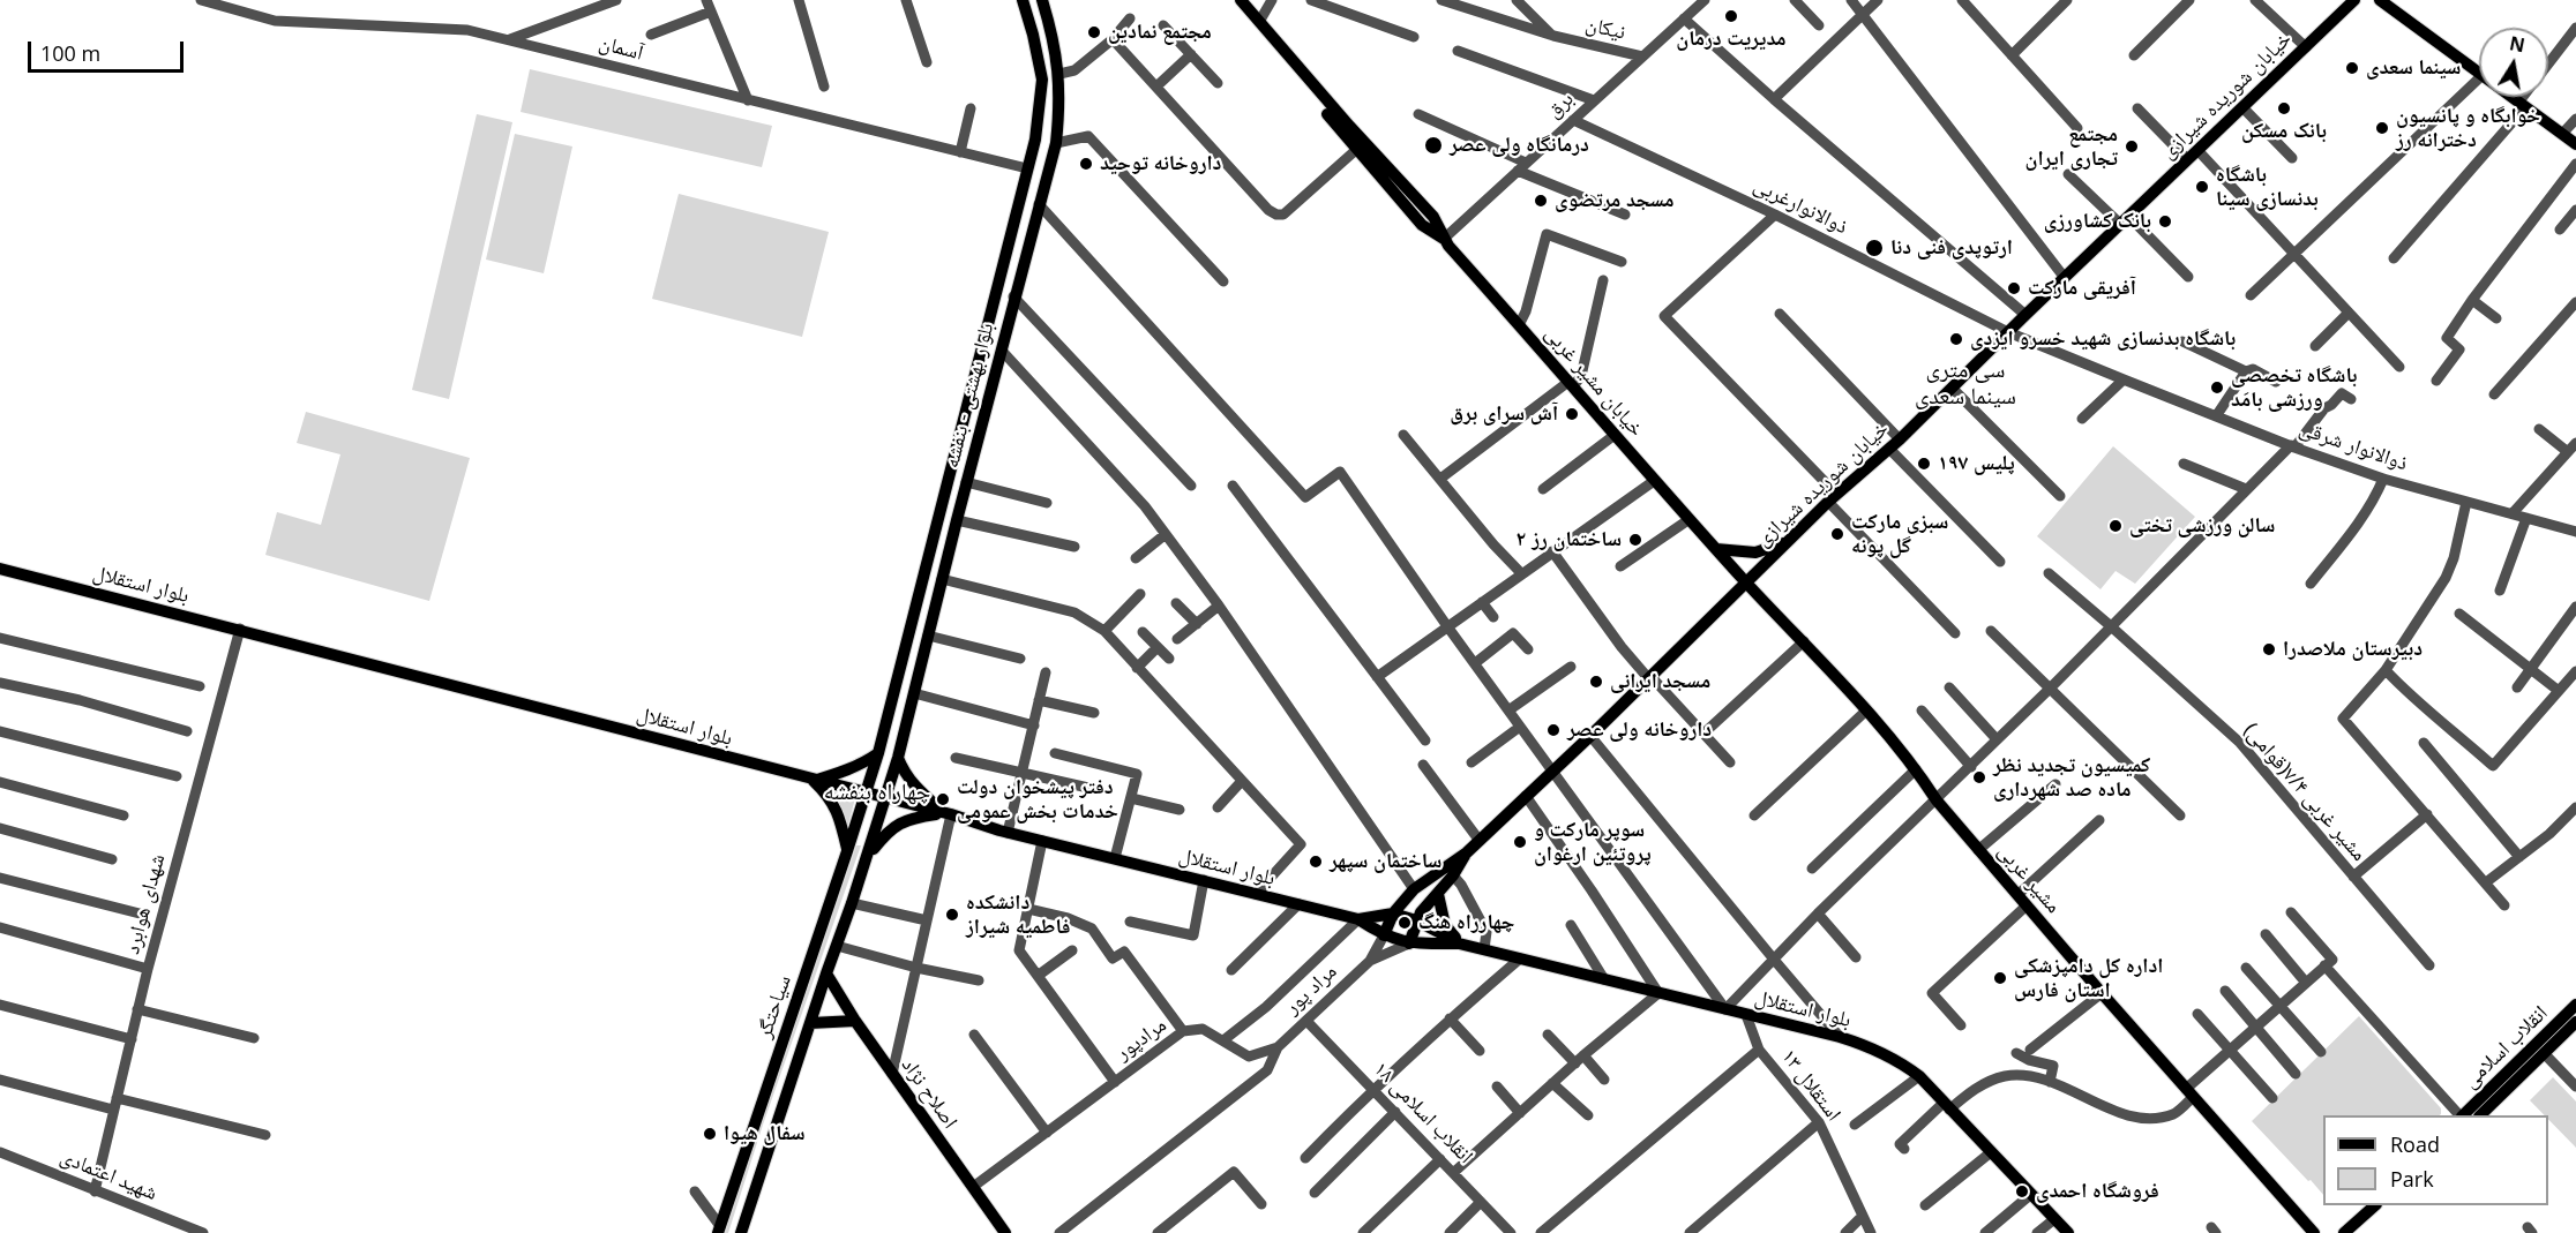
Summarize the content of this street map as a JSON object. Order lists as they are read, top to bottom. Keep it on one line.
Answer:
{"streets":{"main road":["خیابان شوریده شیرازی","خیابان مشیر غربی","بلوار بهشتی - بنفشه","بلوار استقلال","مشیر غربی","سیاحتگر","انقلاب اسلامی","اصلاح نژاد"],"street":["نیکان","آسمان","برق","ذوالانوارغربی","ذوالانوار شرقی","(قوامی)مشیر غربی ۷/۴","شهدای هوابرد","مراد پور","مرادپور","۱۳ استقلال","۱۸ انقلاب اسلامی","شهید اعتمادی"]},"crossings":[["نیکان","برق"],["آسمان","بلوار بهشتی - بنفشه"],["خیابان شوریده شیرازی","ذوالانوارغربی"],["خیابان شوریده شیرازی","ذوالانوار شرقی"],["خیابان شوریده شیرازی","بلوار استقلال"],["خیابان شوریده شیرازی","مشیر غربی"],["خیابان شوریده شیرازی","مراد پور"],["برق","ذوالانوارغربی"],["برق","خیابان مشیر غربی"],["ذوالانوارغربی","ذوالانوار شرقی"],["خیابان مشیر غربی","مشیر غربی"],["بلوار بهشتی - بنفشه","بلوار استقلال"],["بلوار بهشتی - بنفشه","سیاحتگر"],["بلوار استقلال","شهدای هوابرد"],["بلوار استقلال","مراد پور"],["بلوار استقلال","سیاحتگر"],["بلوار استقلال","۱۳ استقلال"],["شهدای هوابرد","شهید اعتمادی"],["مراد پور","مرادپور"],["مراد پور","۱۸ انقلاب اسلامی"],["سیاحتگر","اصلاح نژاد"],["مرادپور","اصلاح نژاد"]],"districts":["سی متری سینما سعدی","چهاراه بنفشه"],"places":["مدیریت درمان","مجتمع نمادین","سینما سعدی","بانک مسکن","خوابگاه و پانسیون دخترانه رز","درمانگاه ولی عصر","مجتمع تجاری ایران","داروخانه توحید","باشگاه بدنسازی سینا","مسجد مرتضوی","بانک کشاورزی","ارتوپدی فنی دنا","آفریقی مارکت","باشگاه بدنسازی شهید خسرو ایزدی","باشگاه تخصصی ورزشی بامَد","آش سرای برق","پلیس ۱۹۷","سالن ورزشی تختی","سبزی مارکت گل پونه","ساختمان رز ۲","دبیرستان ملاصدرا","مسجد ایرانی","داروخانه ولی عصر","کمیسیون تجدید نظر ماده صد شهرداری","دفتر پیشخوان دولت خدمات بخش عمومی","سوپر مارکت و پروتئین ارغوان","ساختمان سپهر","دانشکده فاطمیه شیراز","چهارراه هنگ","اداره کل دامپزشکی استان فارس","سفال هیوا","فروشگاه احمدی"],"legend":["Road","Park"],"scale_bar":"100 m","north":"top"}
